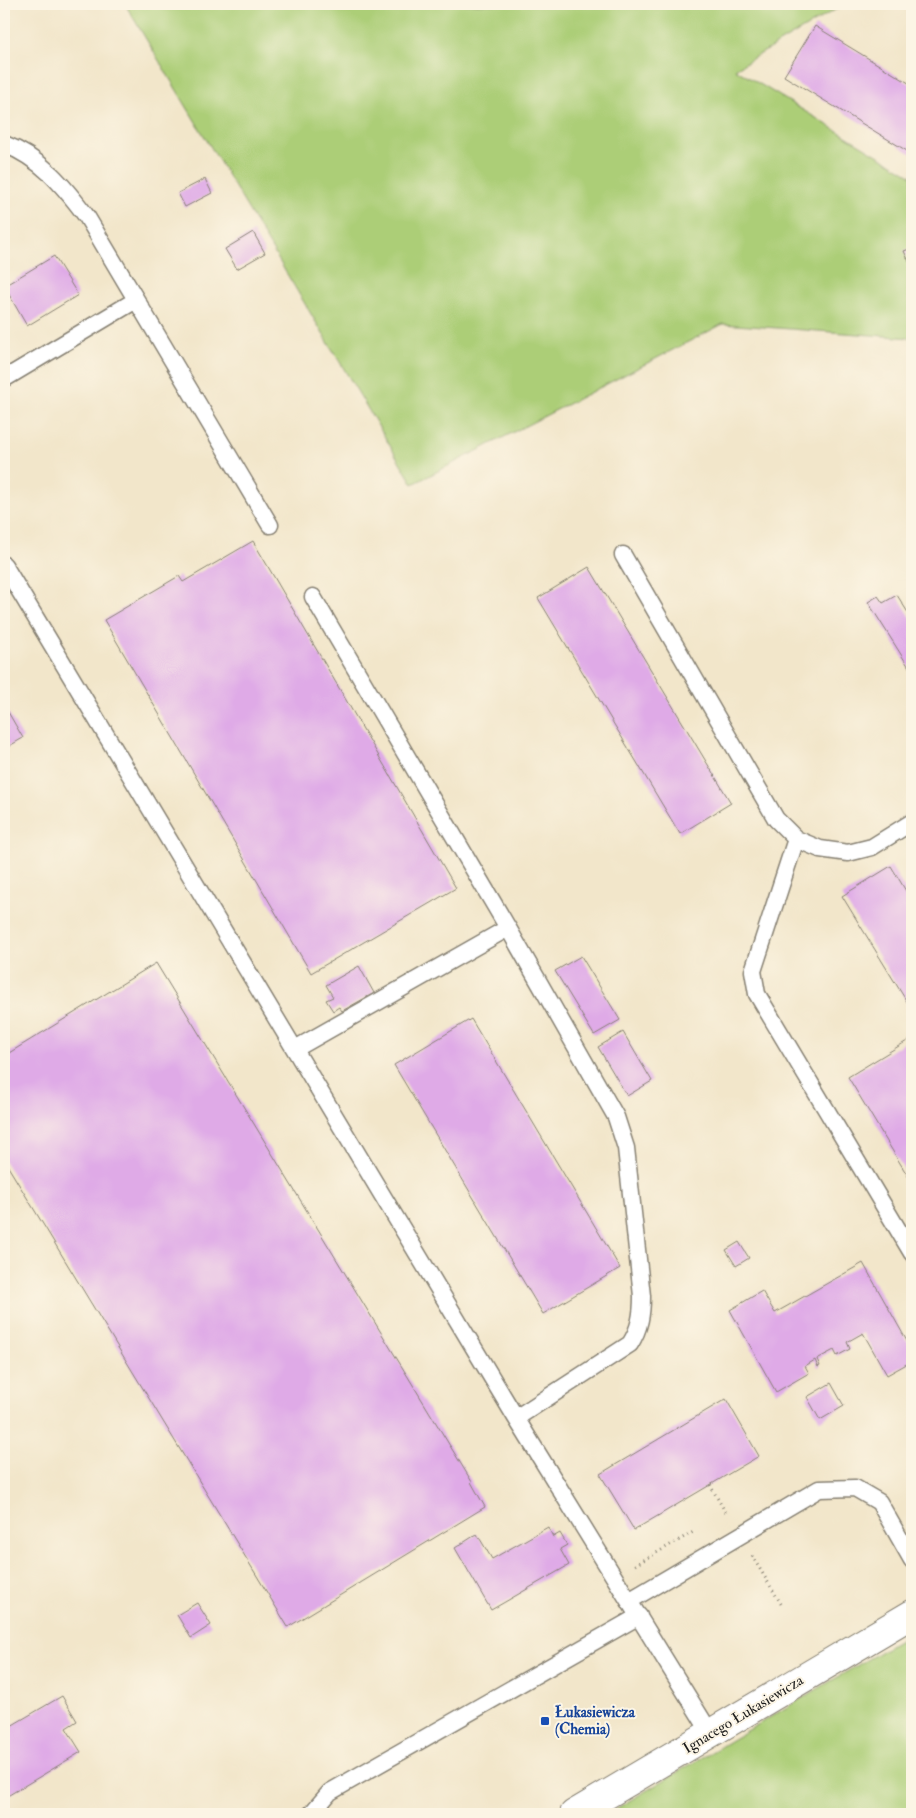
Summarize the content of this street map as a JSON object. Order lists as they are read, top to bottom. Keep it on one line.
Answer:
{"streets":{"street":["Ignacego Łukasiewicza"]},"places":{"transit":["Łukasiewicza (Chemia)"]}}
